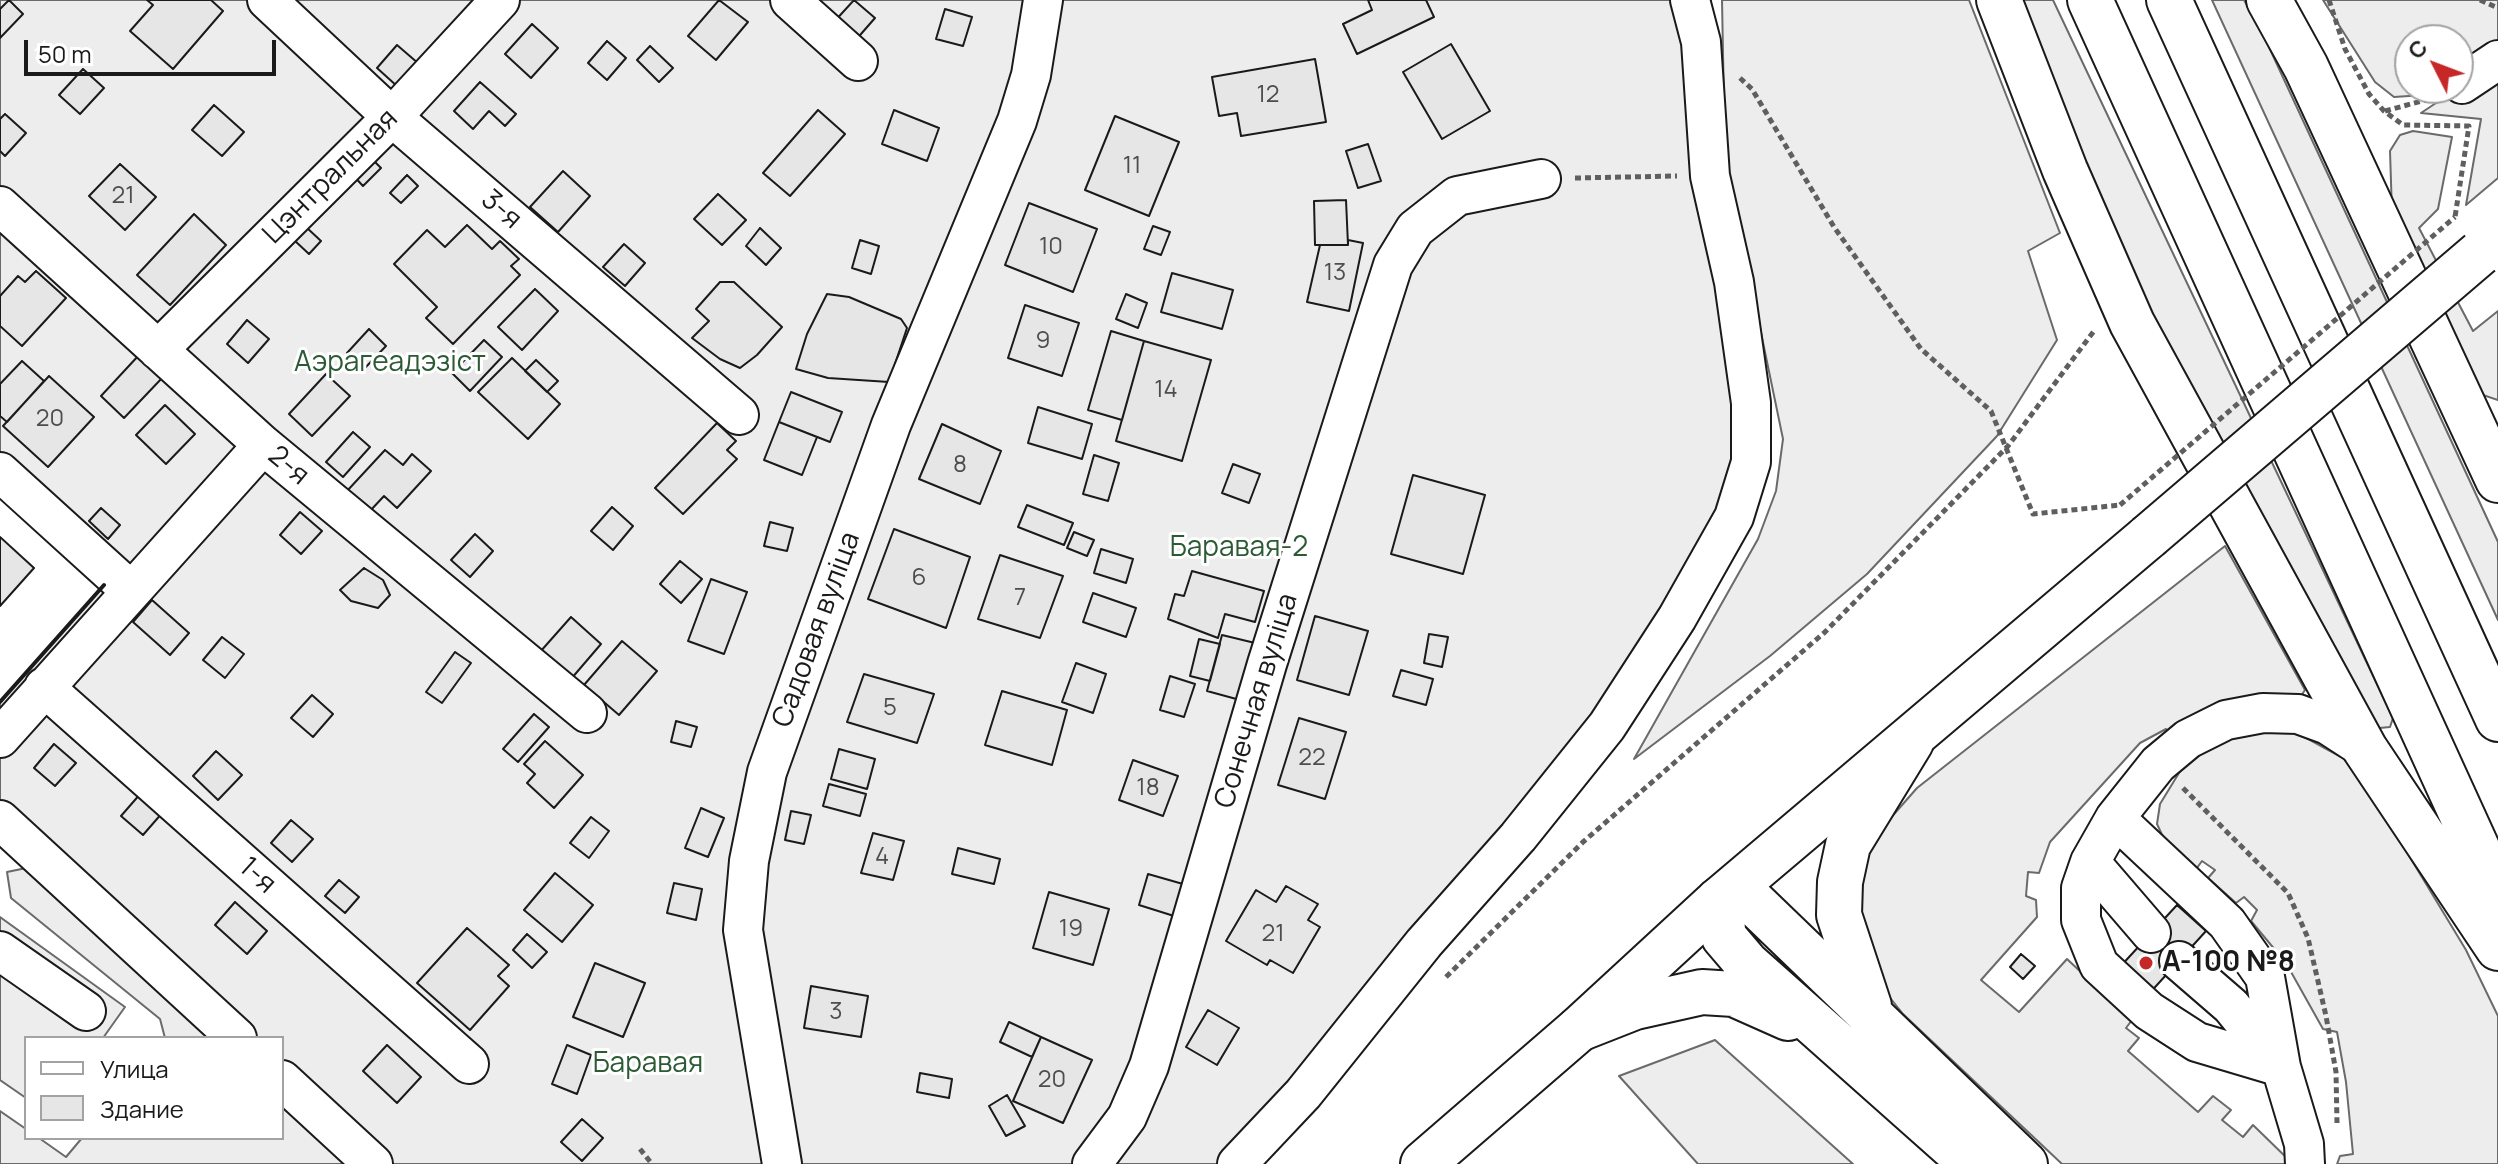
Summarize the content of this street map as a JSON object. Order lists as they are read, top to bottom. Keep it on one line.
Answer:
{"streets":{"street":["Цэнтральная","3-я","2-я","Садовая вуліца","Сонечная вуліца","1-я"]},"crossings":[["Цэнтральная","3-я"],["Цэнтральная","2-я"]],"parks":["Аэрагеадэзіст","Баравая-2","Баравая"],"places":["А-100 №8"],"house_numbers":["12","11","21","10","13","9","14","20","8","6","7","5","22","18","4","19","21","3","20"],"legend":["Улица","Здание"],"scale_bar":"50 m","north":"top left"}
